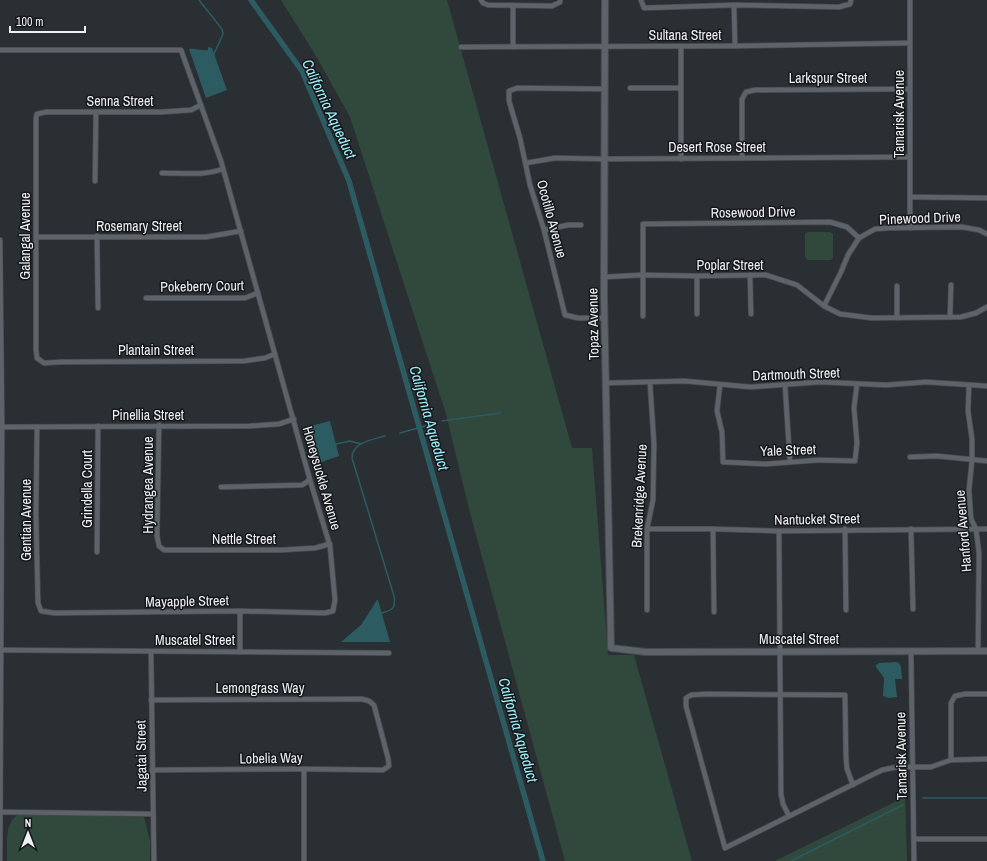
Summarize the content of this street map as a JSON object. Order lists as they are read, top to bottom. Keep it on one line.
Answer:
{"streets":{"street":["Sultana Street","Larkspur Street","Senna Street","Tamarisk Avenue","Desert Rose Street","Rosewood Drive","Pinewood Drive","Ocotillo Avenue","Rosemary Street","Galangal Avenue","Poplar Street","Pokeberry Court","Topaz Avenue","Plantain Street","Dartmouth Street","Pinellia Street","Yale Street","Honeysuckle Avenue","Hydrangea Avenue","Grindella Court","Brekenridge Avenue","Nantucket Street","Gentian Avenue","Hanford Avenue","Nettle Street","Mayapple Street","Muscatel Street","Lemongrass Way","Jagatai Street","Lobelia Way"]},"crossings":[["Sultana Street","Tamarisk Avenue"],["Sultana Street","Topaz Avenue"],["Larkspur Street","Tamarisk Avenue"],["Larkspur Street","Desert Rose Street"],["Senna Street","Galangal Avenue"],["Senna Street","Honeysuckle Avenue"],["Tamarisk Avenue","Desert Rose Street"],["Tamarisk Avenue","Pinewood Drive"],["Tamarisk Avenue","Muscatel Street"],["Desert Rose Street","Ocotillo Avenue"],["Desert Rose Street","Topaz Avenue"],["Rosewood Drive","Pinewood Drive"],["Rosewood Drive","Poplar Street"],["Ocotillo Avenue","Topaz Avenue"],["Rosemary Street","Galangal Avenue"],["Rosemary Street","Honeysuckle Avenue"],["Galangal Avenue","Plantain Street"],["Poplar Street","Topaz Avenue"],["Pokeberry Court","Honeysuckle Avenue"],["Topaz Avenue","Dartmouth Street"],["Topaz Avenue","Muscatel Street"],["Plantain Street","Honeysuckle Avenue"],["Dartmouth Street","Yale Street"],["Dartmouth Street","Brekenridge Avenue"],["Dartmouth Street","Hanford Avenue"],["Pinellia Street","Honeysuckle Avenue"],["Pinellia Street","Hydrangea Avenue"],["Pinellia Street","Grindella Court"],["Pinellia Street","Gentian Avenue"],["Honeysuckle Avenue","Nettle Street"],["Honeysuckle Avenue","Mayapple Street"],["Hydrangea Avenue","Nettle Street"],["Brekenridge Avenue","Nantucket Street"],["Nantucket Street","Hanford Avenue"],["Gentian Avenue","Mayapple Street"],["Hanford Avenue","Muscatel Street"],["Muscatel Street","Jagatai Street"],["Lemongrass Way","Jagatai Street"],["Lemongrass Way","Lobelia Way"],["Jagatai Street","Lobelia Way"]],"water":["California Aqueduct"],"scale_bar":"100 m","north":"top"}
